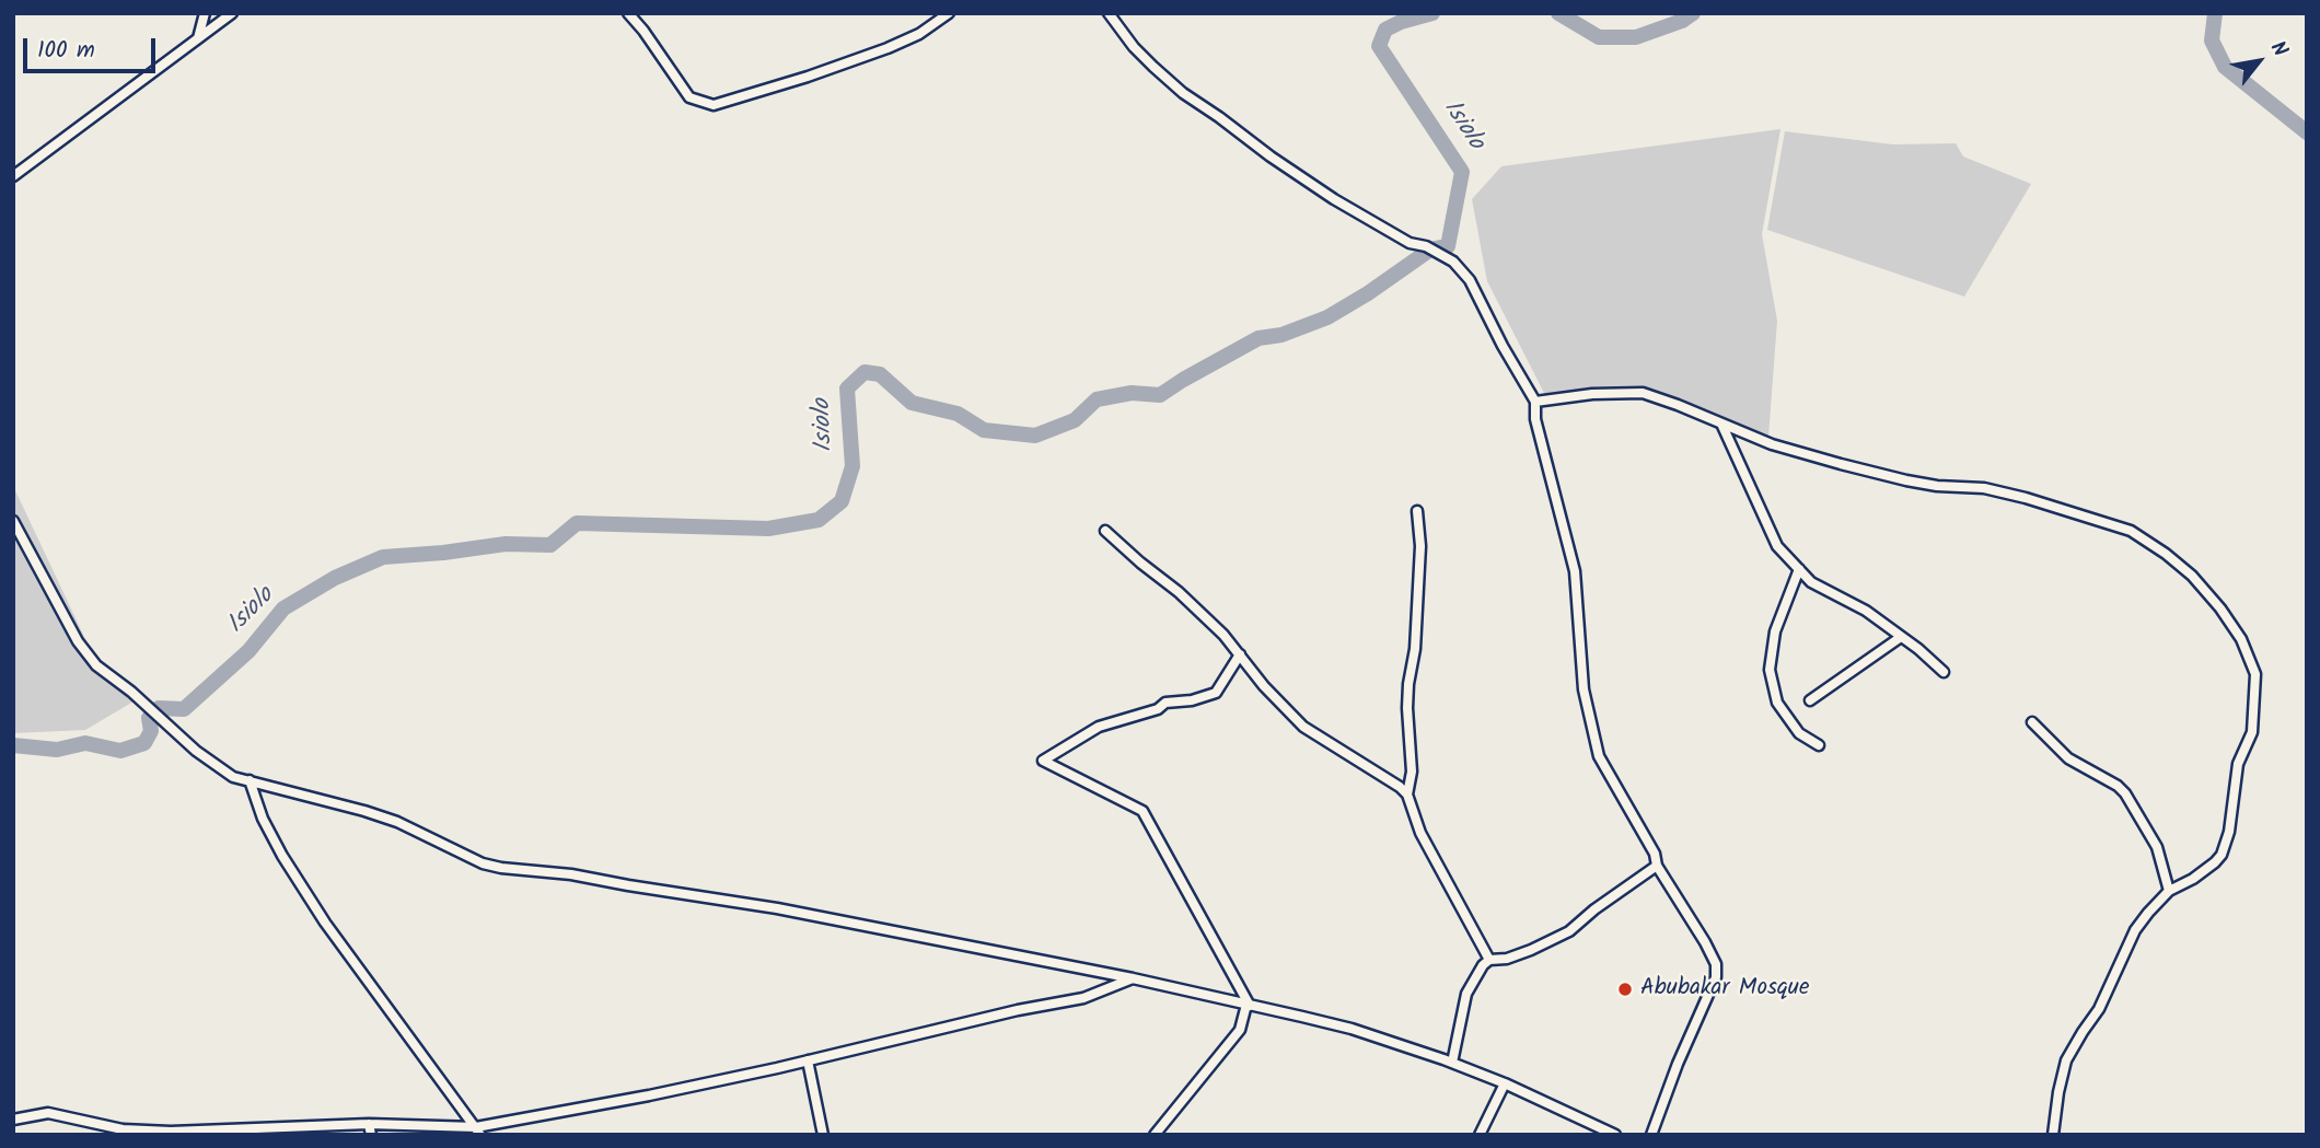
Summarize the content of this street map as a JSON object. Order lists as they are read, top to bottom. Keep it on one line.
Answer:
{"water":["Isiolo"],"places":["Abubakar Mosque"],"scale_bar":"100 m","north":"top right"}
